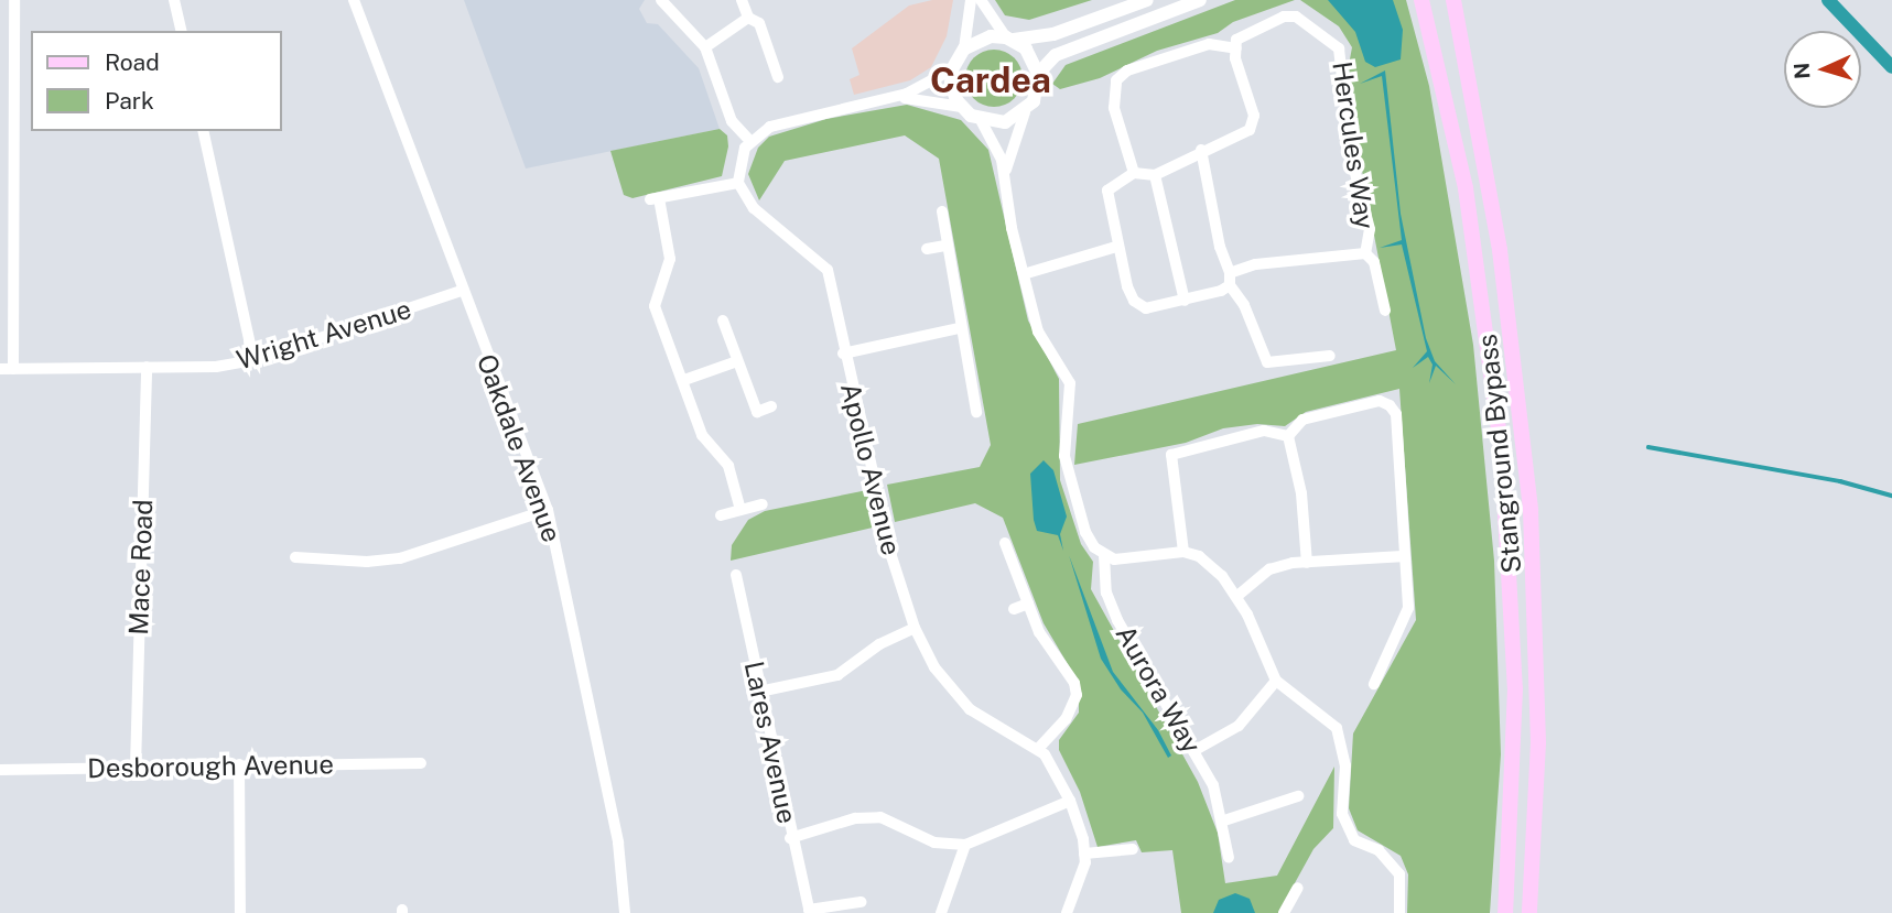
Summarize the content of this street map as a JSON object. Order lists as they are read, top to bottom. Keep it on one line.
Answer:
{"streets":{"main road":["Stanground Bypass"],"street":["Hercules Way","Wright Avenue","Oakdale Avenue","Apollo Avenue","Mace Road","Aurora Way","Lares Avenue","Desborough Avenue"]},"crossings":[["Wright Avenue","Oakdale Avenue"],["Wright Avenue","Mace Road"],["Mace Road","Desborough Avenue"]],"districts":["Cardea"],"legend":["Road","Park"],"north":"left"}
